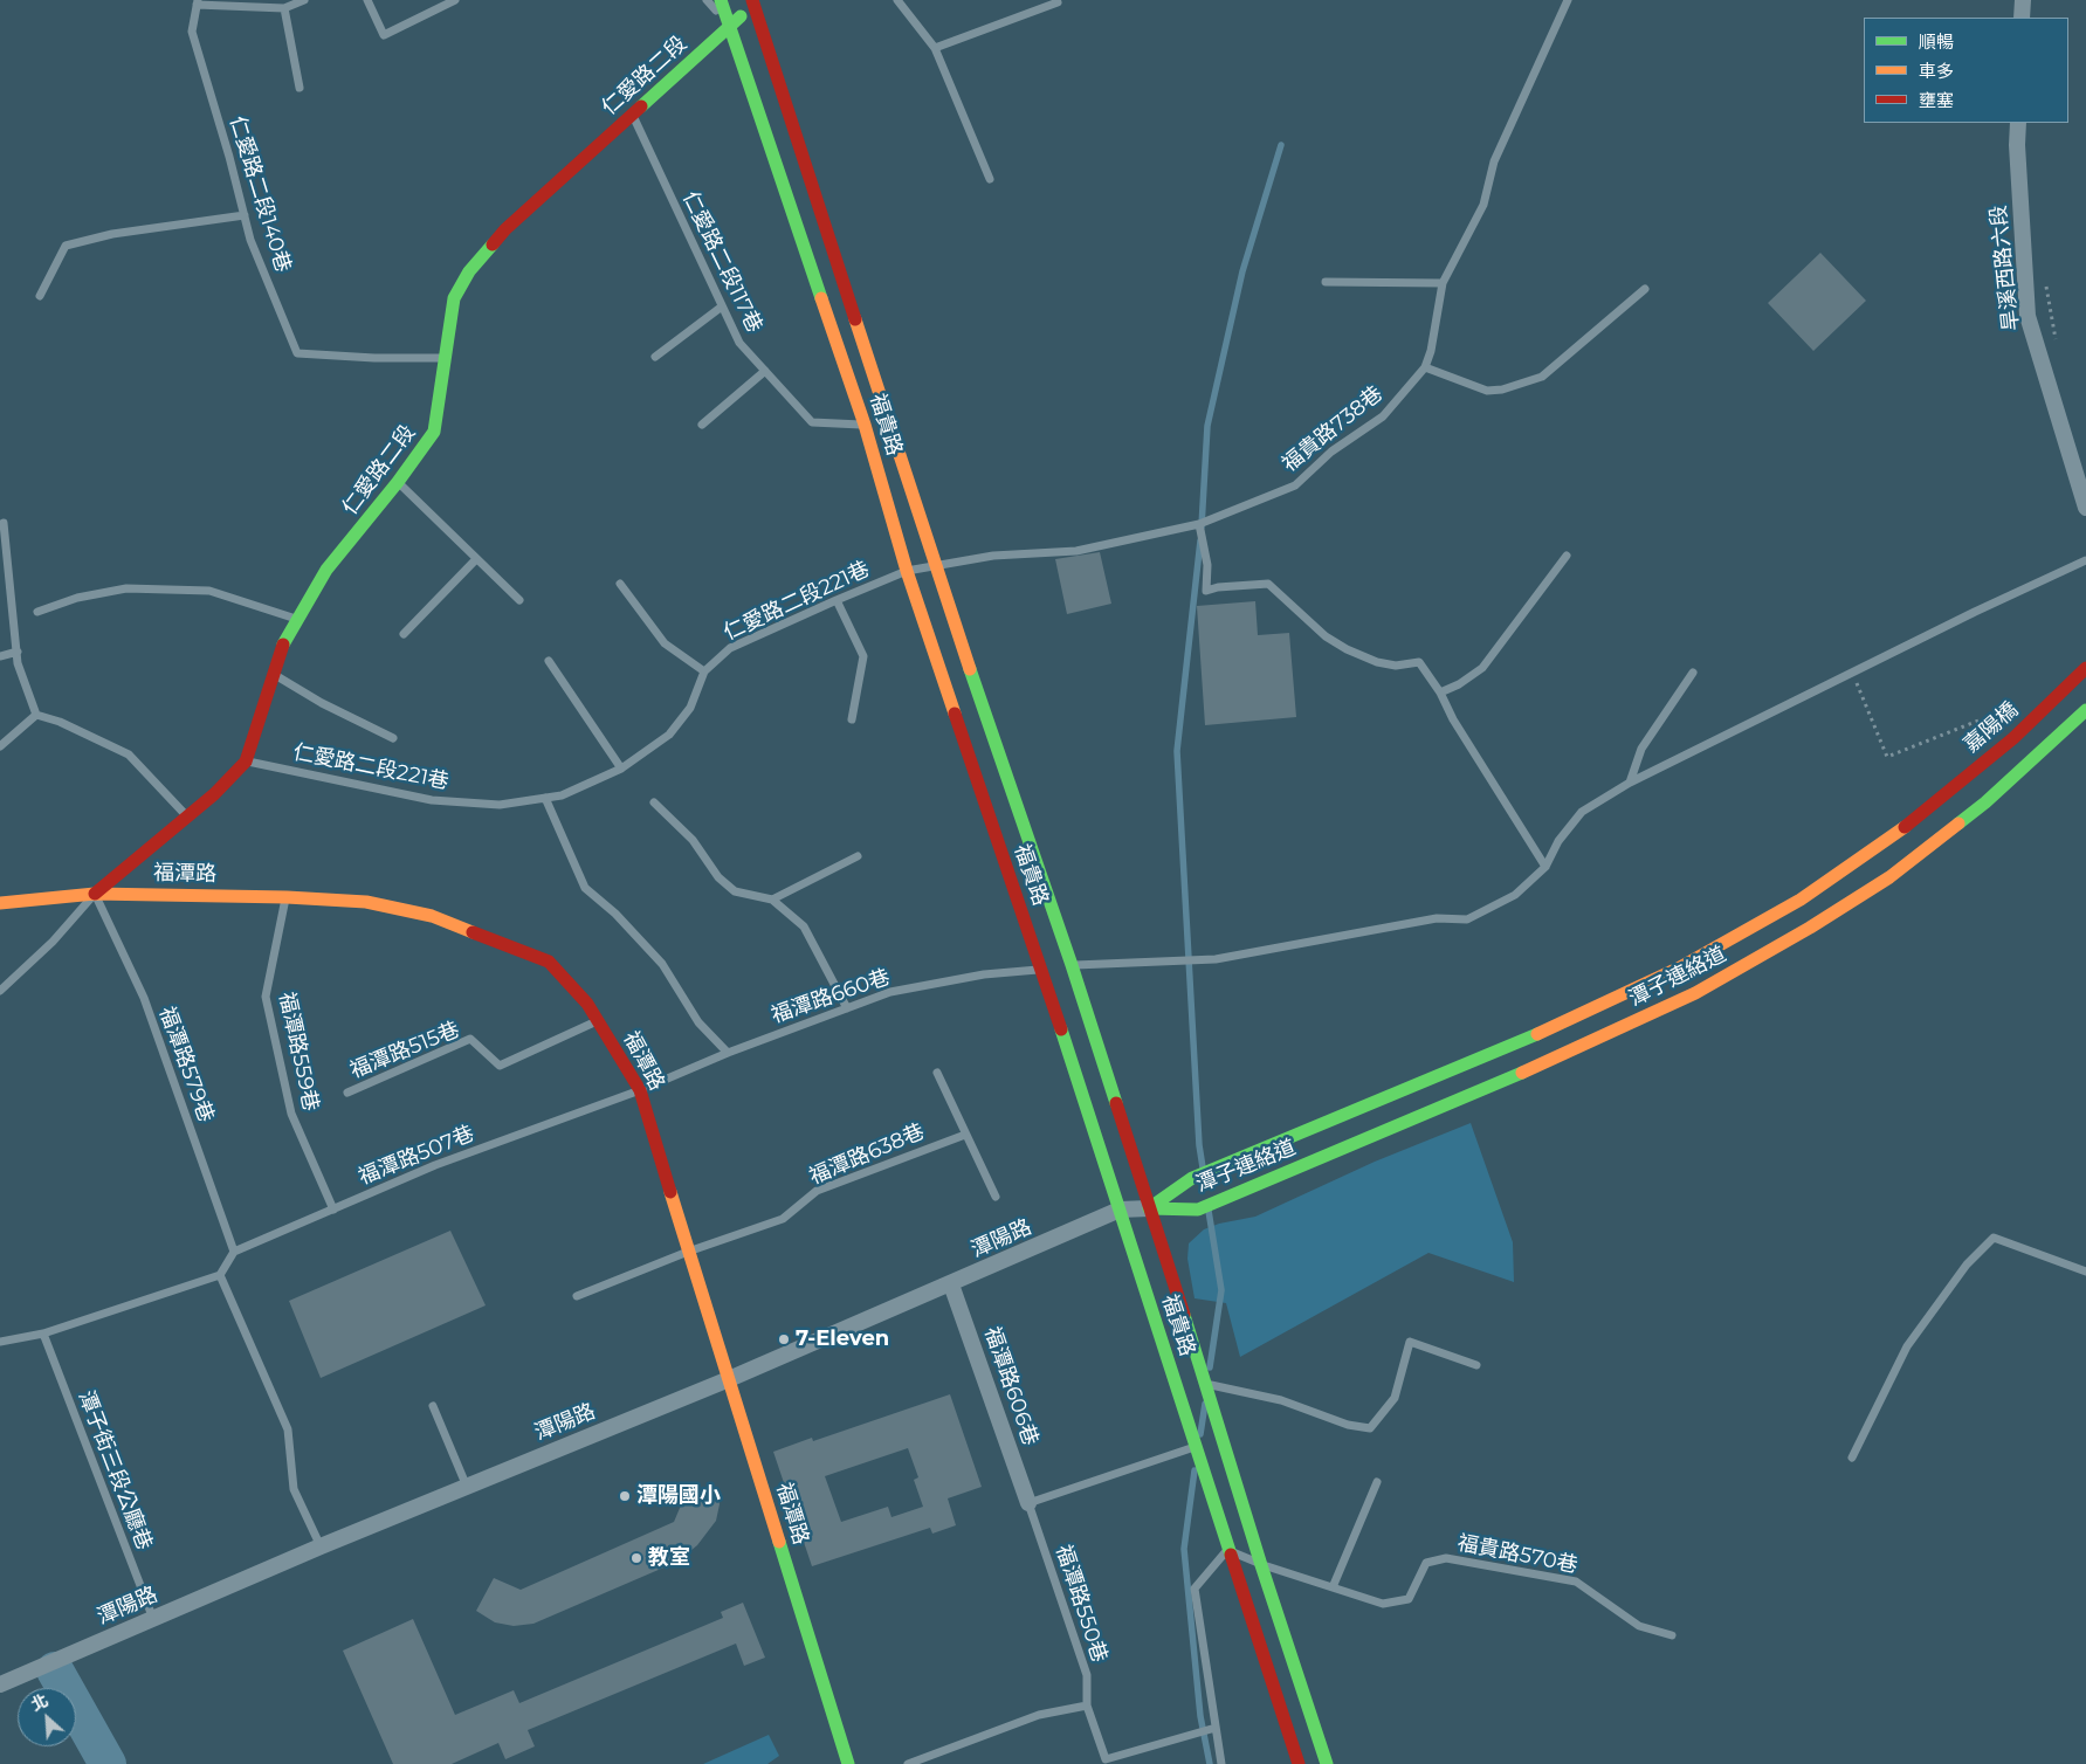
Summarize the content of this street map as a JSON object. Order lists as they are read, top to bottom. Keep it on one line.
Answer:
{"streets":{"street":["仁愛路二段","旱溪西路六段","福貴路","嘉陽橋","福潭路","潭子連絡道","潭陽路","福潭路606巷"],"lane":["仁愛路二段140巷","仁愛路二段117巷","福貴路738巷","仁愛路二段221巷","福潭路660巷","福潭路515巷","福潭路559巷","福潭路579巷","福潭路638巷","福潭路507巷","潭子街三段公廳巷","福貴路570巷","福潭路550巷"]},"crossings":[["仁愛路二段","仁愛路二段140巷"],["仁愛路二段","仁愛路二段117巷"],["仁愛路二段","福貴路"],["仁愛路二段","仁愛路二段221巷"],["仁愛路二段","福潭路"],["仁愛路二段","福潭路579巷"],["仁愛路二段117巷","福貴路"],["福貴路","福貴路738巷"],["福貴路","仁愛路二段221巷"],["福貴路","潭子連絡道"],["福貴路","福潭路660巷"],["福貴路","潭陽路"],["福貴路","福貴路570巷"],["福貴路738巷","仁愛路二段221巷"],["嘉陽橋","潭子連絡道"],["福潭路","福潭路660巷"],["福潭路","福潭路515巷"],["福潭路","福潭路559巷"],["福潭路","福潭路579巷"],["福潭路","福潭路638巷"],["福潭路","福潭路507巷"],["福潭路","潭陽路"],["潭子連絡道","潭陽路"],["福潭路660巷","福潭路507巷"],["福潭路559巷","福潭路507巷"],["福潭路579巷","福潭路507巷"],["潭陽路","福潭路606巷"],["潭陽路","潭子街三段公廳巷"],["福潭路606巷","福潭路550巷"]],"places":["7-Eleven","潭陽國小","教室"],"legend":["順暢","車多","壅塞"],"north":"top left"}
